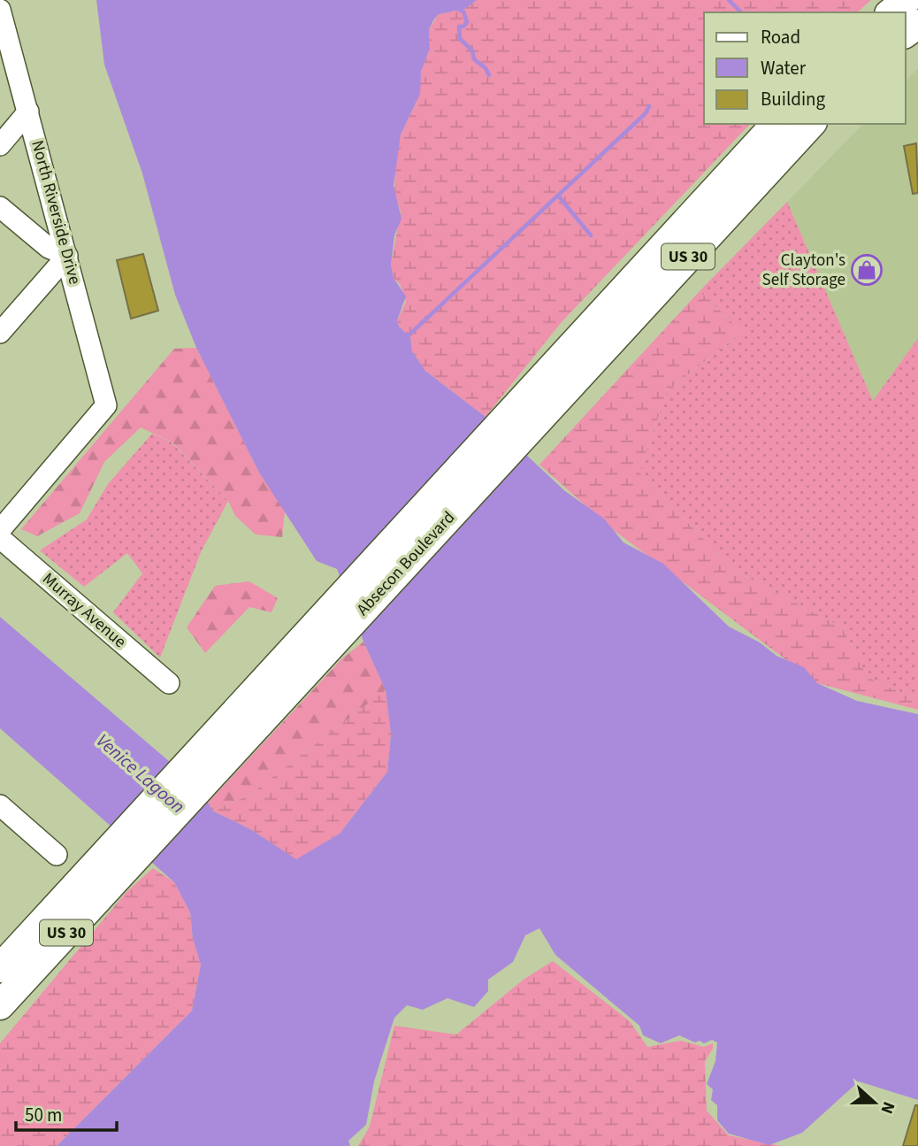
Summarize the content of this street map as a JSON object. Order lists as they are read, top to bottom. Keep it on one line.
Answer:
{"streets":{"highway":["US 30","Absecon Boulevard"],"street":["North Riverside Drive","Murray Avenue"]},"water":["Venice Lagoon"],"places":{"shop":["Clayton's Self Storage"]},"legend":["Road","Water","Building"],"scale_bar":"50 m","north":"right"}
